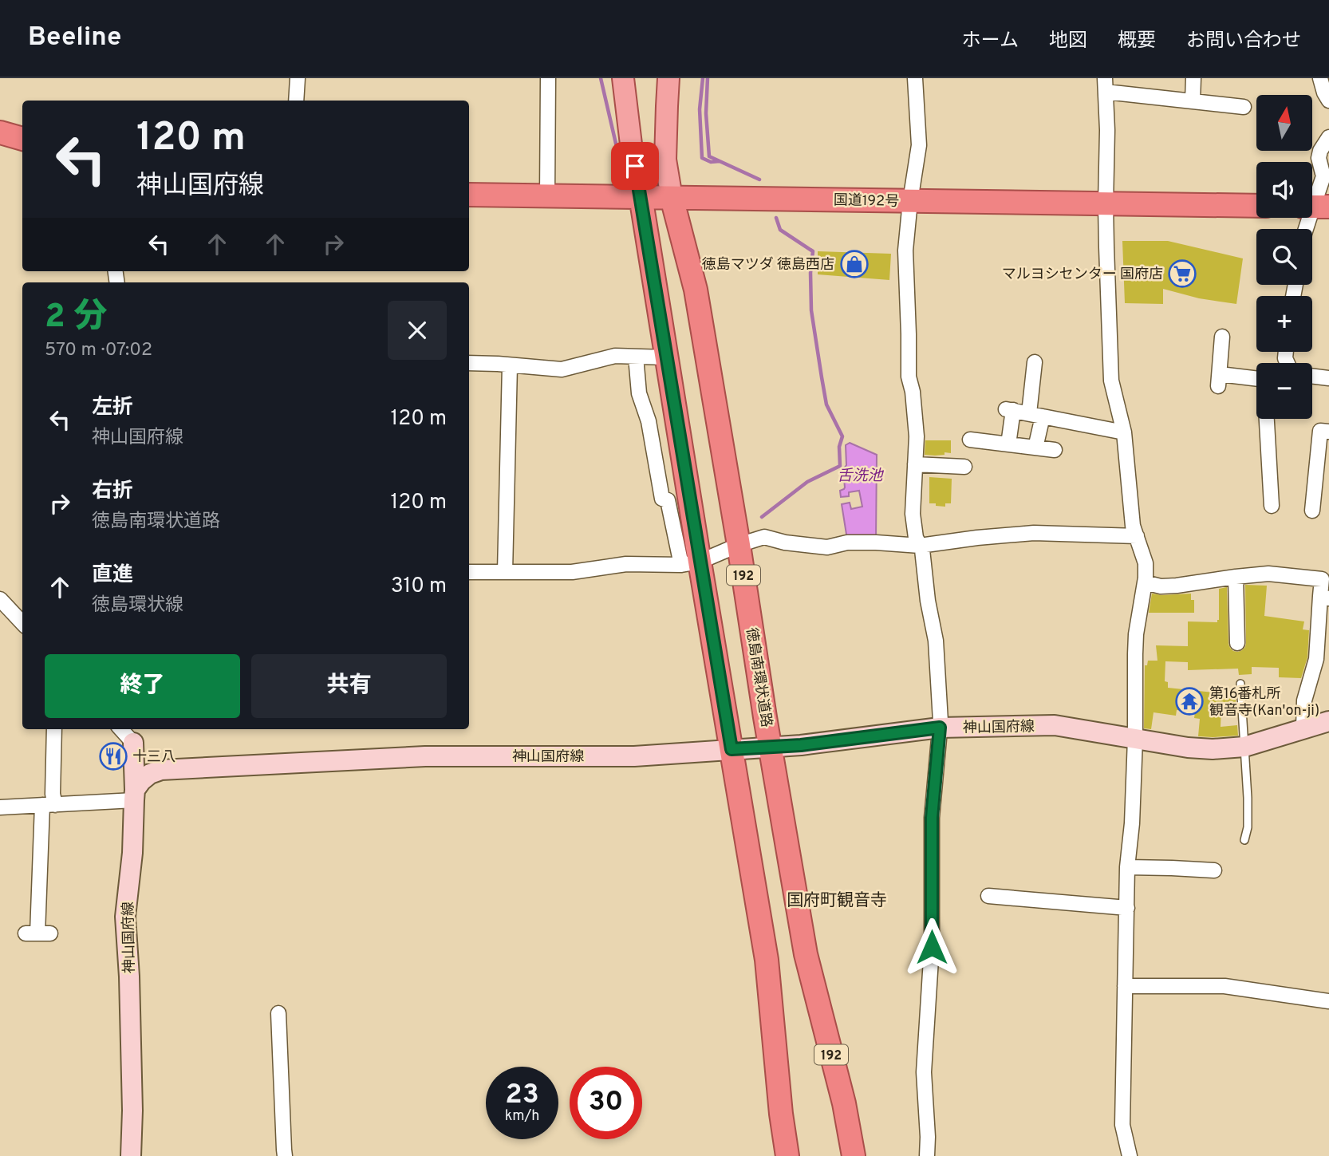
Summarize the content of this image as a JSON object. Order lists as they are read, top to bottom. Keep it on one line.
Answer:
{"streets":{"highway":["国道192号","192","徳島南環状道路"],"main road":["神山国府線"]},"crossings":[["国道192号","徳島南環状道路"],["徳島南環状道路","神山国府線"]],"districts":["国府町観音寺"],"water":["舌洗池"],"places":{"shop":["徳島マツダ 徳島西店"],"supermarket":["マルヨシセンター 国府店"],"temple":["第16番札所 観音寺(Kan'on-ji)"],"restaurant":["十三八"]},"north":"top","page":{"header":"Beeline","nav":["ホーム","地図","概要","お問い合わせ"],"map_buttons":["+","−"],"turn":["120 m","神山国府線"],"heading":["2 分","570 m · 07:02"],"list":[{"name":"左折","note":"神山国府線","value":"120 m"},{"name":"右折","note":"徳島南環状道路","value":"120 m"},{"name":"直進","note":"徳島環状線","value":"310 m"}],"buttons":["終了","共有"],"speed":"23 km/h","limit":"30"}}
